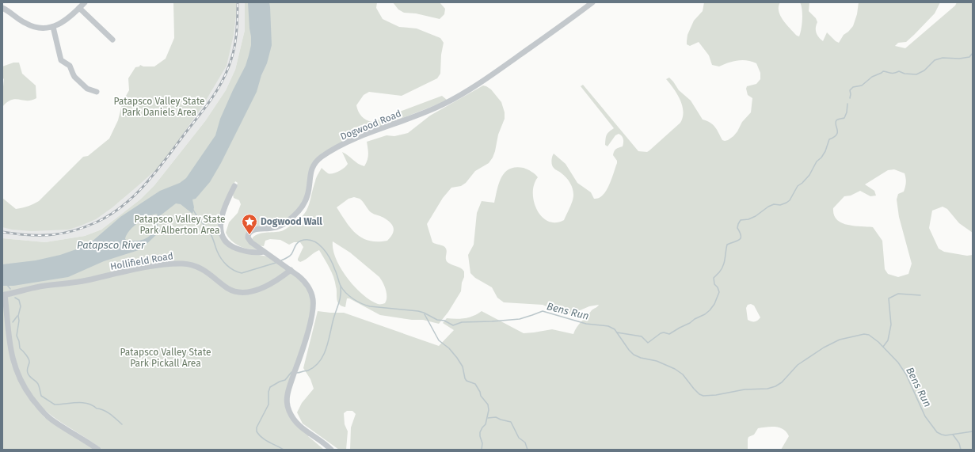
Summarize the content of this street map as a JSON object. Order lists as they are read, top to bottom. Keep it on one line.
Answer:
{"streets":{"street":["Dogwood Road","Hollifield Road"]},"crossings":[["Dogwood Road","Hollifield Road"]],"water":["Patapsco River","Bens Run"],"parks":["Patapsco Valley State Park Daniels Area","Patapsco Valley State Park Alberton Area","Patapsco Valley State Park Pickall Area"],"places":{"place":["Dogwood Wall"]}}
